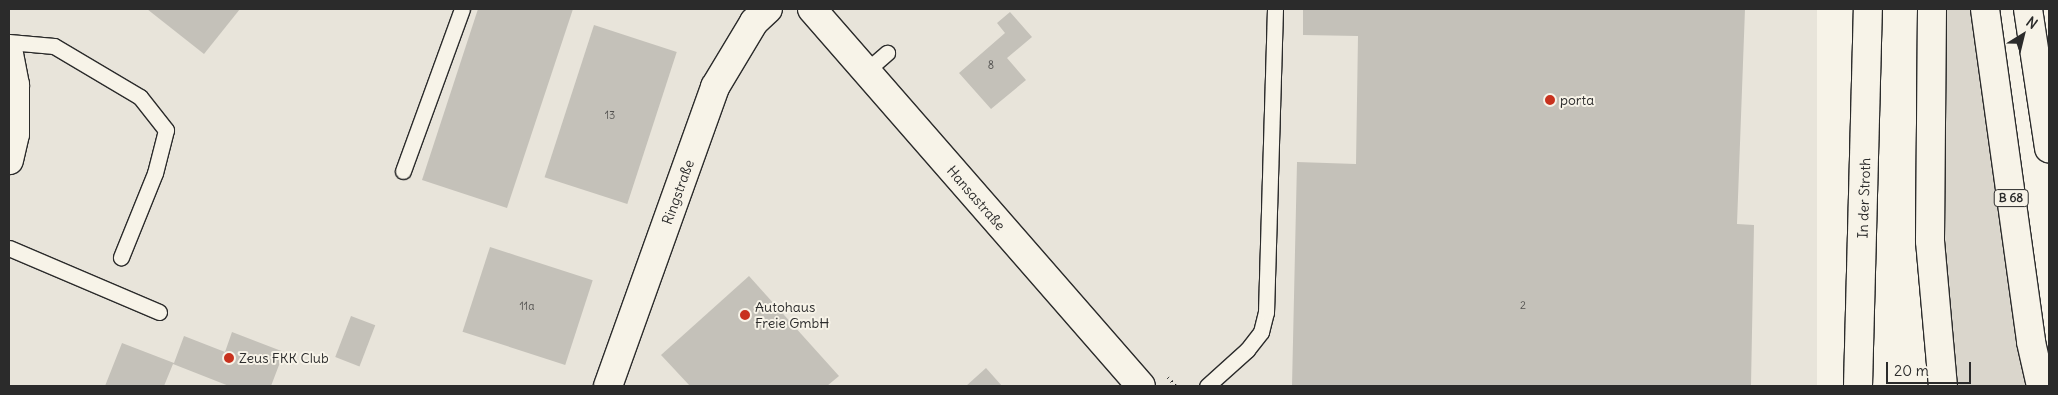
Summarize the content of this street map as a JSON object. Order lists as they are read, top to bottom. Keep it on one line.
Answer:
{"streets":{"main road":["Ringstraße","Hansastraße","In der Stroth","B 68"]},"places":["porta","Autohaus Freie GmbH","Zeus FKK Club"],"house_numbers":["8","13","2","11a"],"scale_bar":"20 m","north":"top right"}
